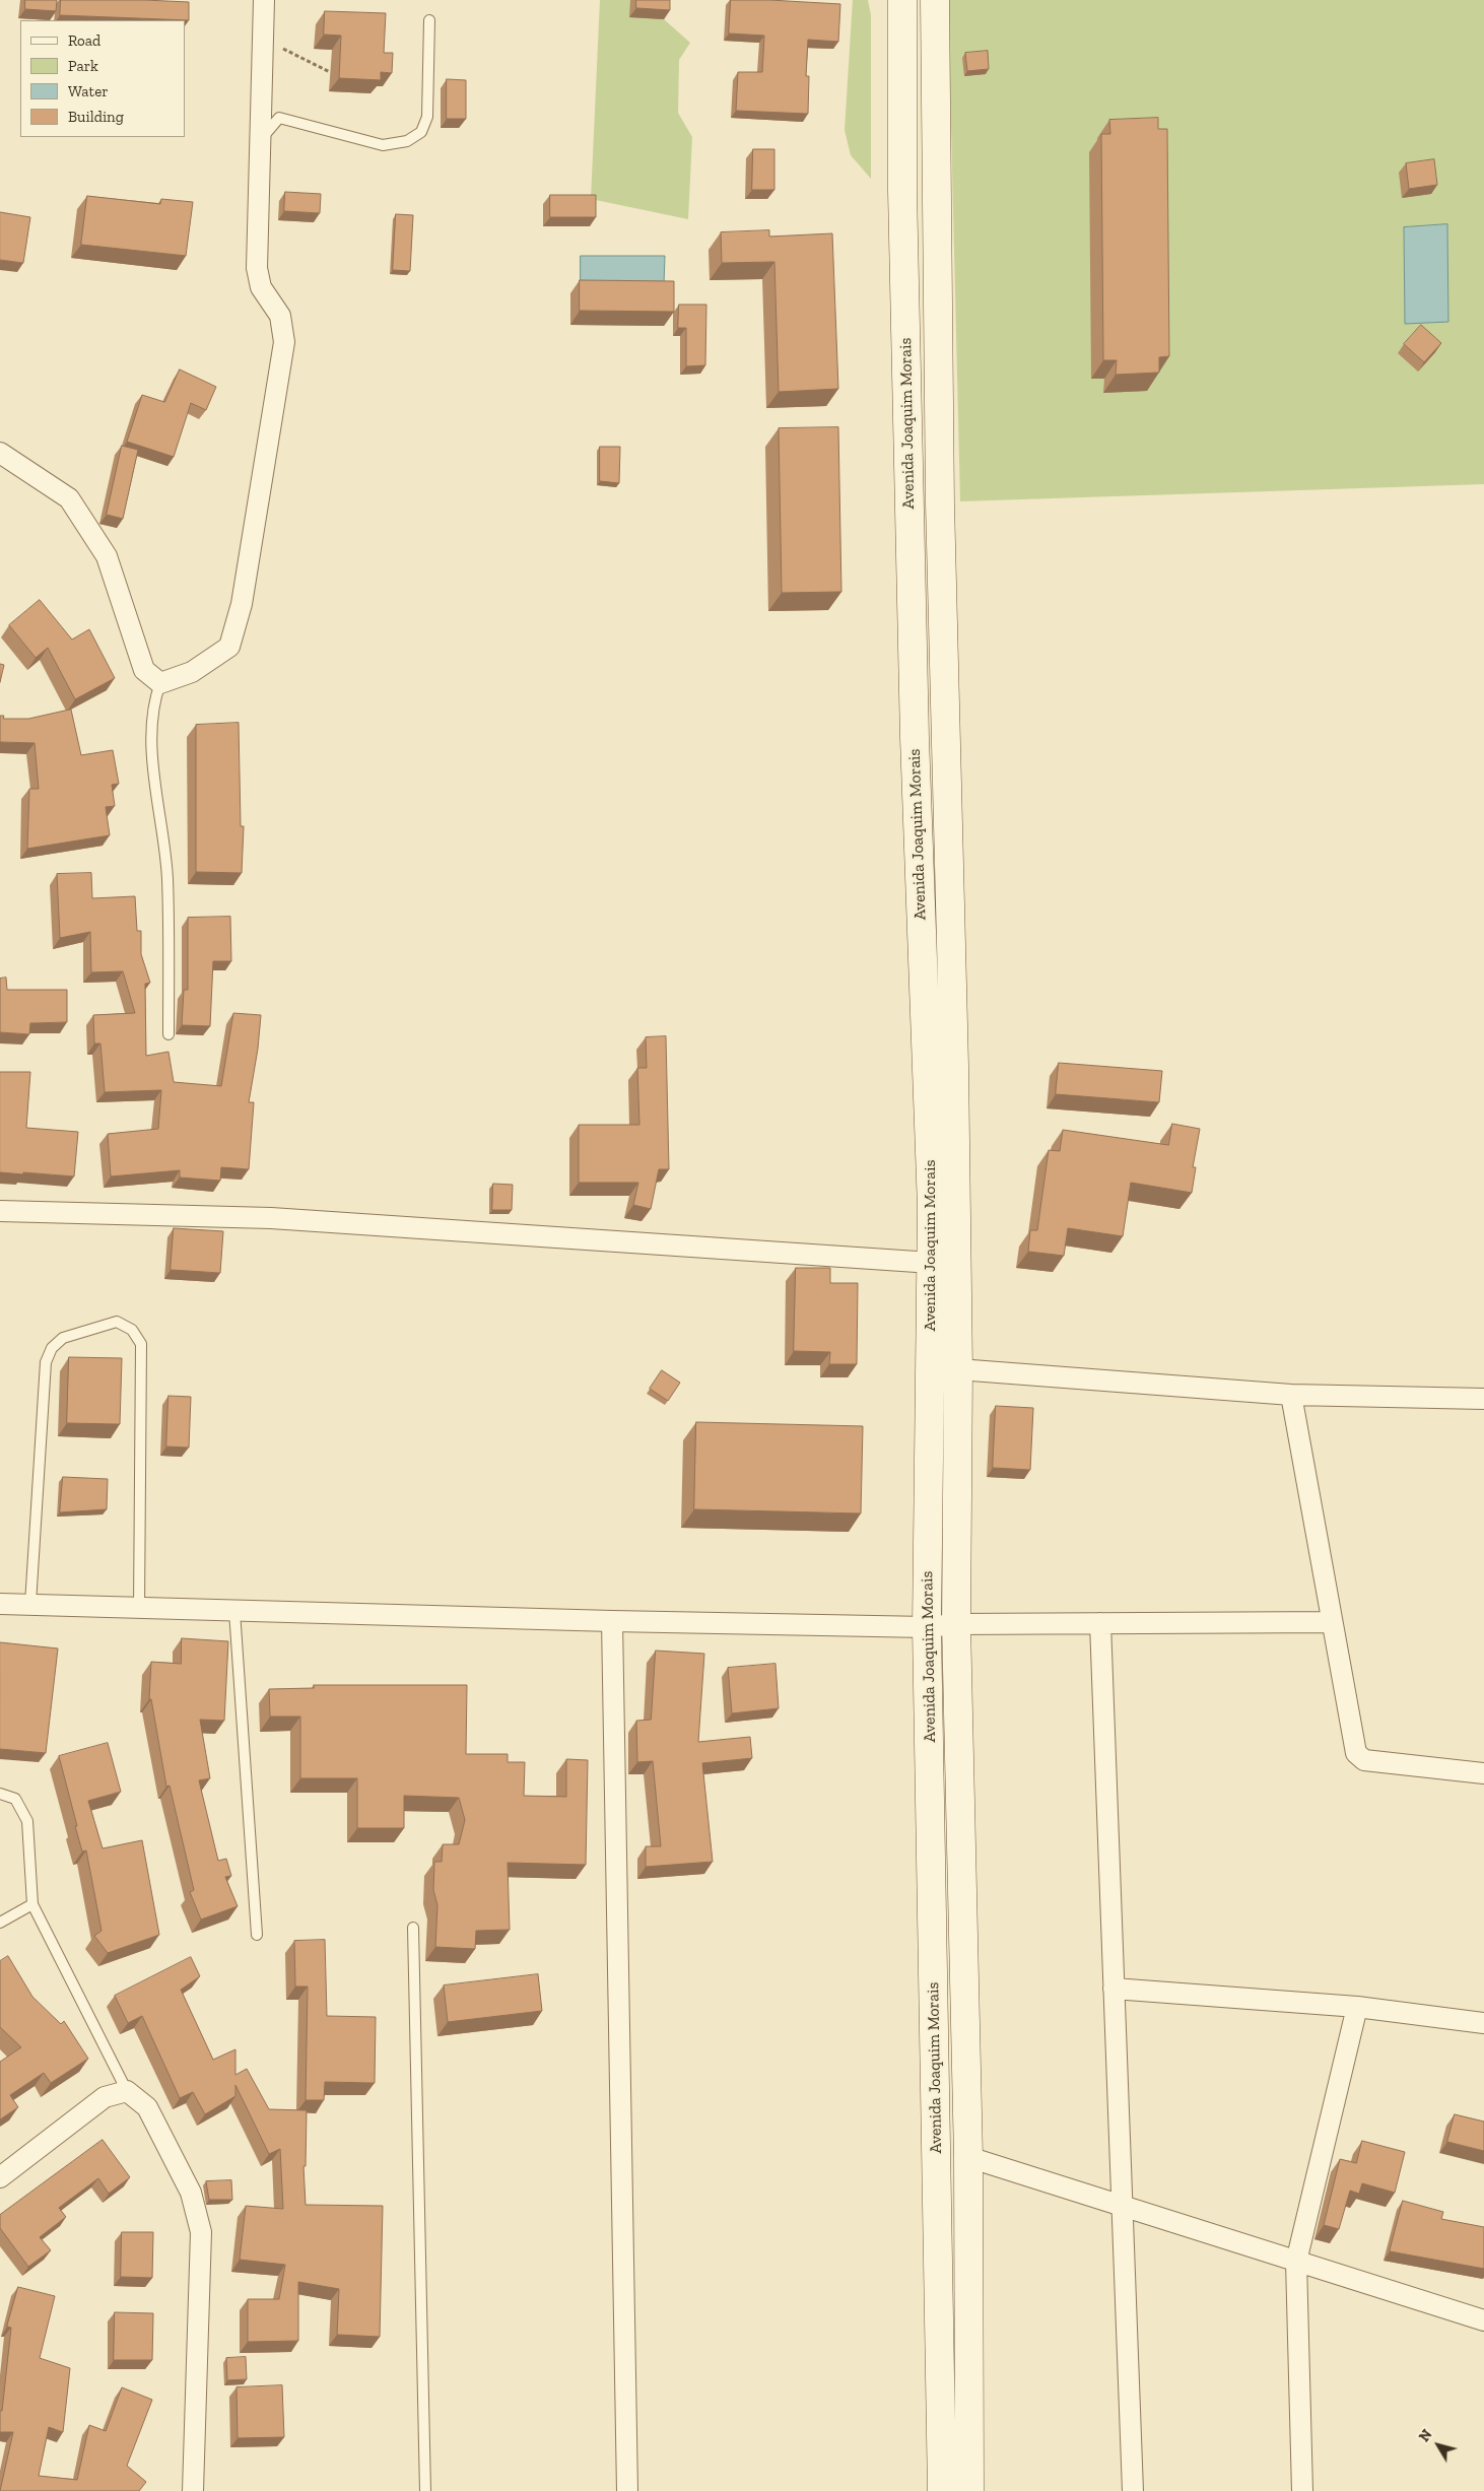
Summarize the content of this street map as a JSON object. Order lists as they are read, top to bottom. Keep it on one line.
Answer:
{"streets":{"street":["Avenida Joaquim Morais"]},"legend":["Road","Park","Water","Building"],"north":"top left"}
